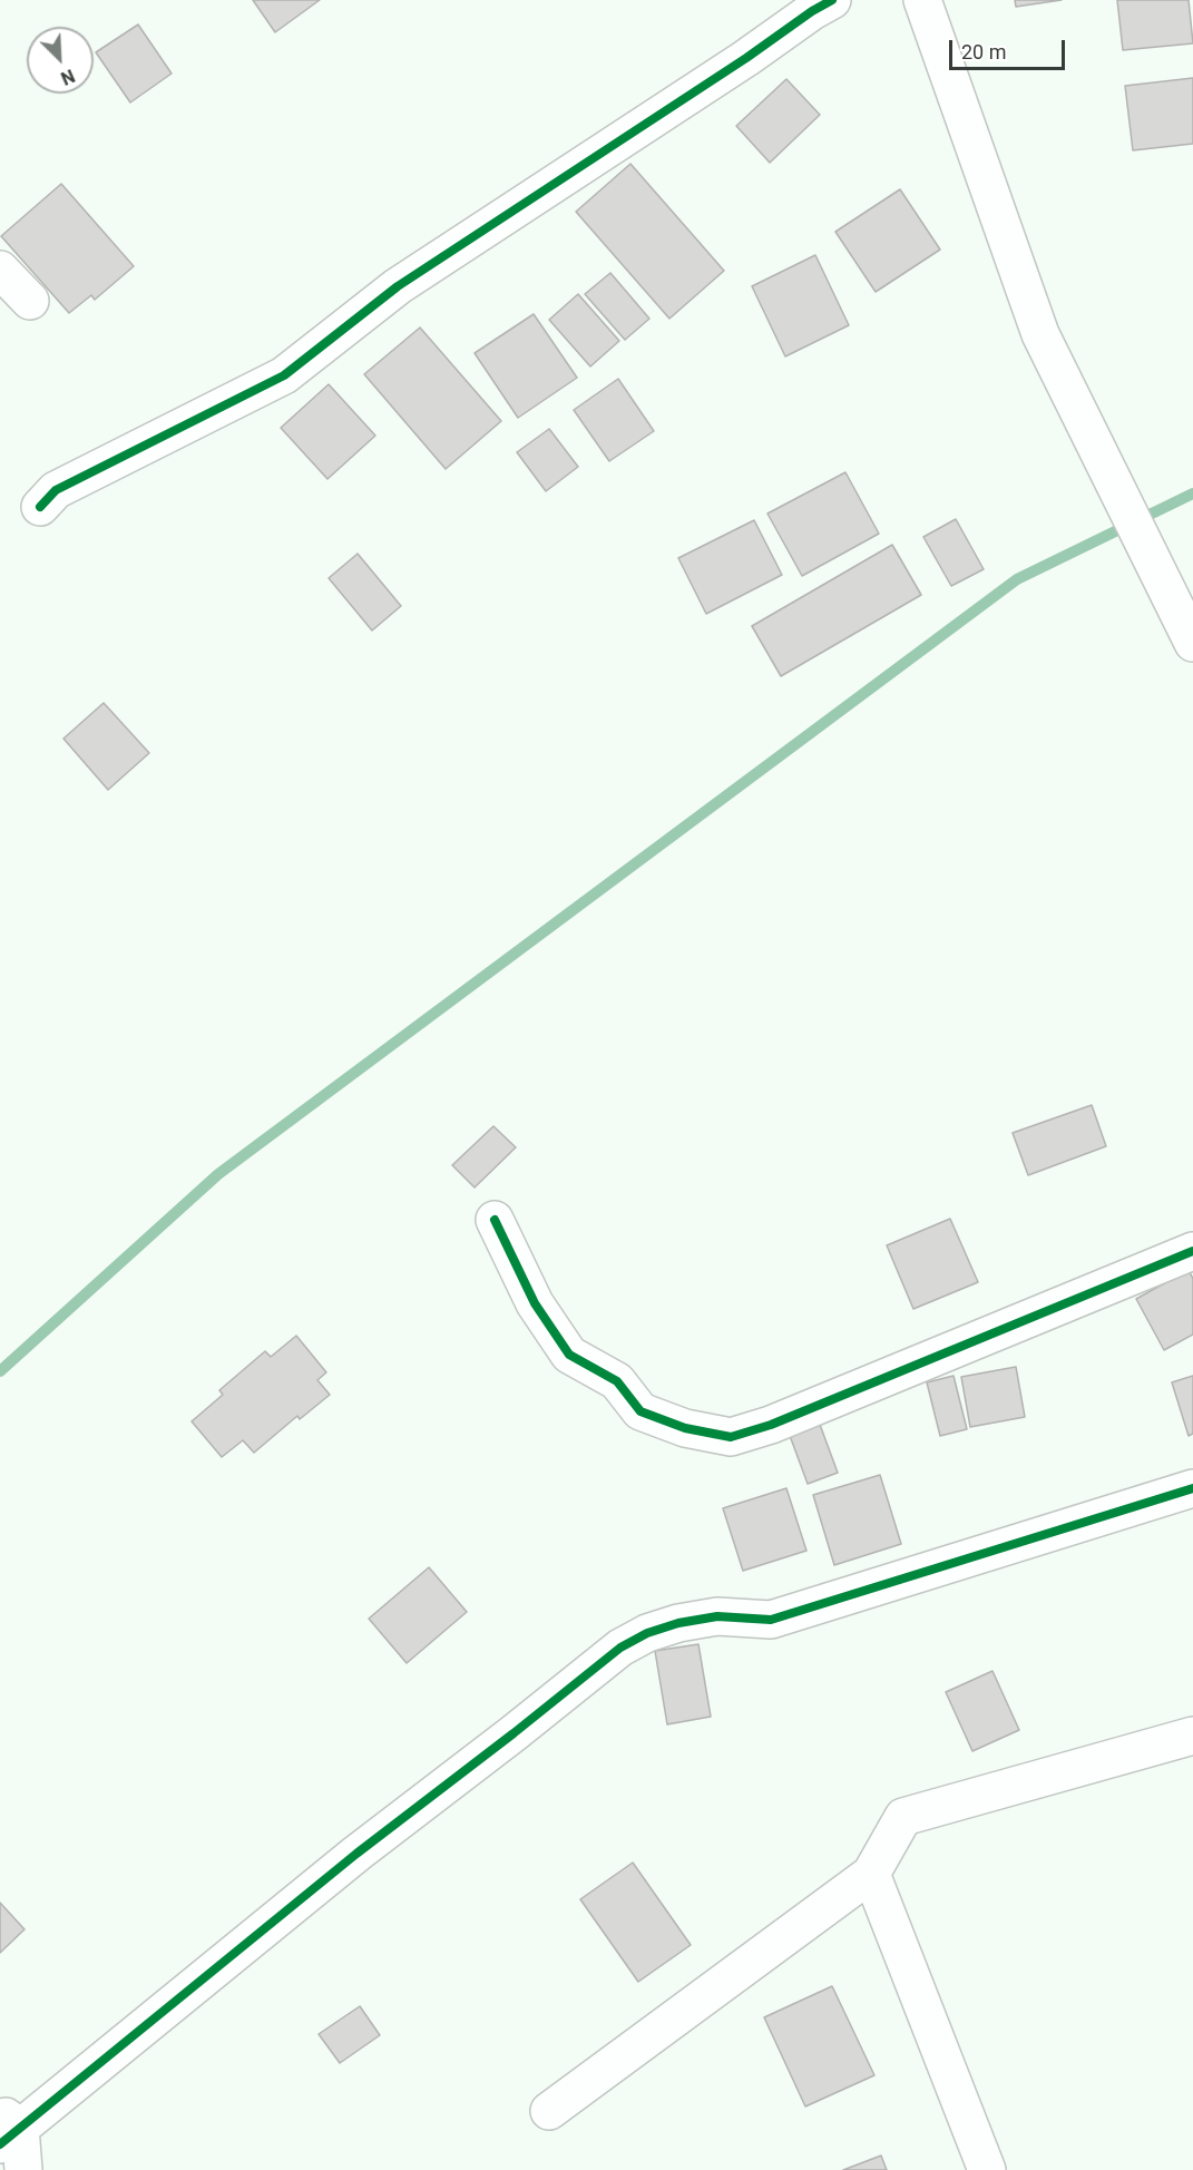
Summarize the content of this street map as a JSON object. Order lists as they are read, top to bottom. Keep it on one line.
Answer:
{"scale_bar":"20 m","north":"bottom right"}
